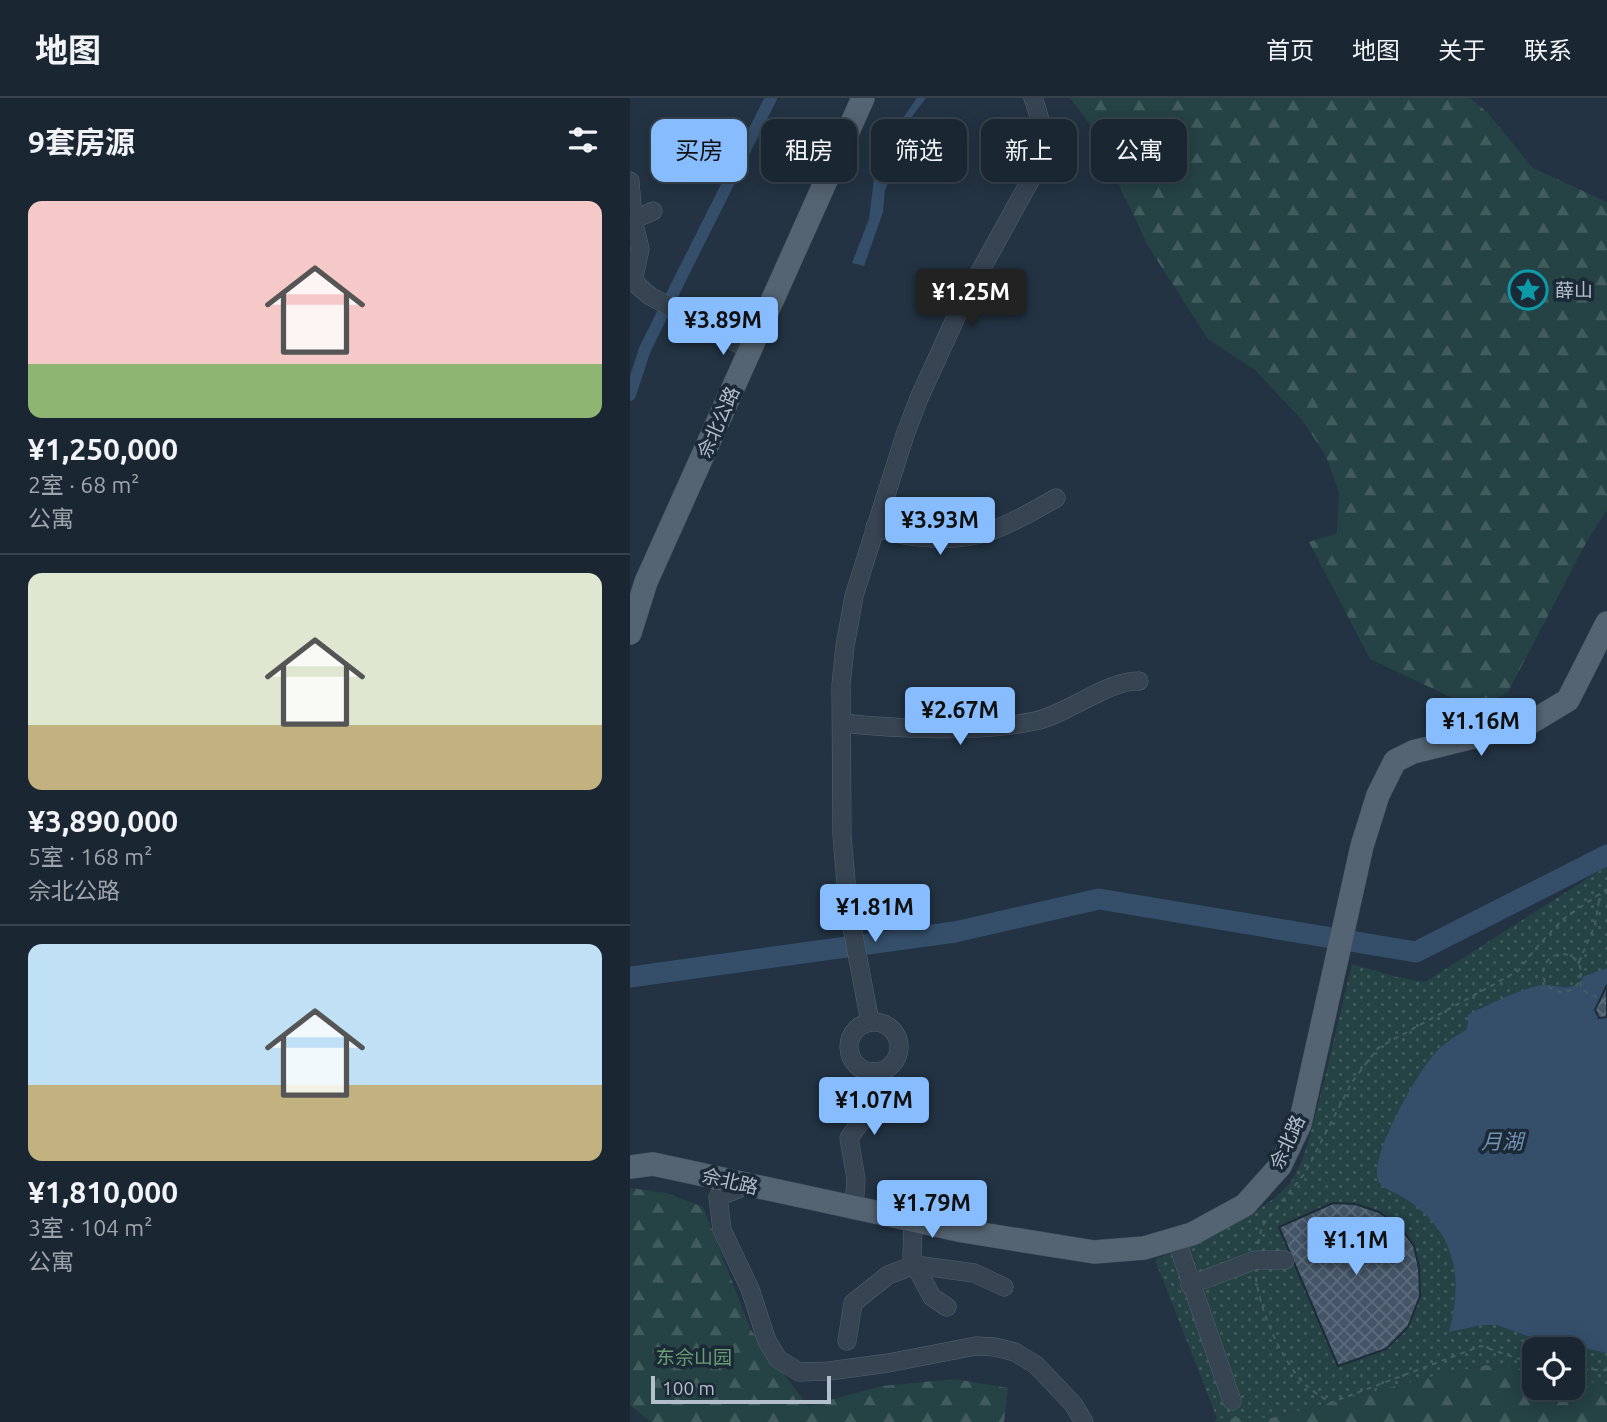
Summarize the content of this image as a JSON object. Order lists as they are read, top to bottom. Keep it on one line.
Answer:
{"streets":{"main road":["佘北公路","佘北路"]},"water":["月湖"],"parks":["东佘山园"],"places":{"place":["薛山"]},"scale_bar":"100 m","page":{"header":"地图","nav":["首页","地图","关于","联系"],"heading":"9套房源","chip":["买房","租房","筛选","新上","公寓"],"list":[{"name":"¥1,250,000","note":"2室 · 68 m² · 公寓"},{"name":"¥3,890,000","note":"5室 · 168 m² · 佘北公路"},{"name":"¥1,810,000","note":"3室 · 104 m² · 公寓"}],"price":["¥1.25M","¥3.89M","¥3.93M","¥2.67M","¥1.16M","¥1.81M","¥1.07M","¥1.79M","¥1.1M"],"scale":"100 m"}}
